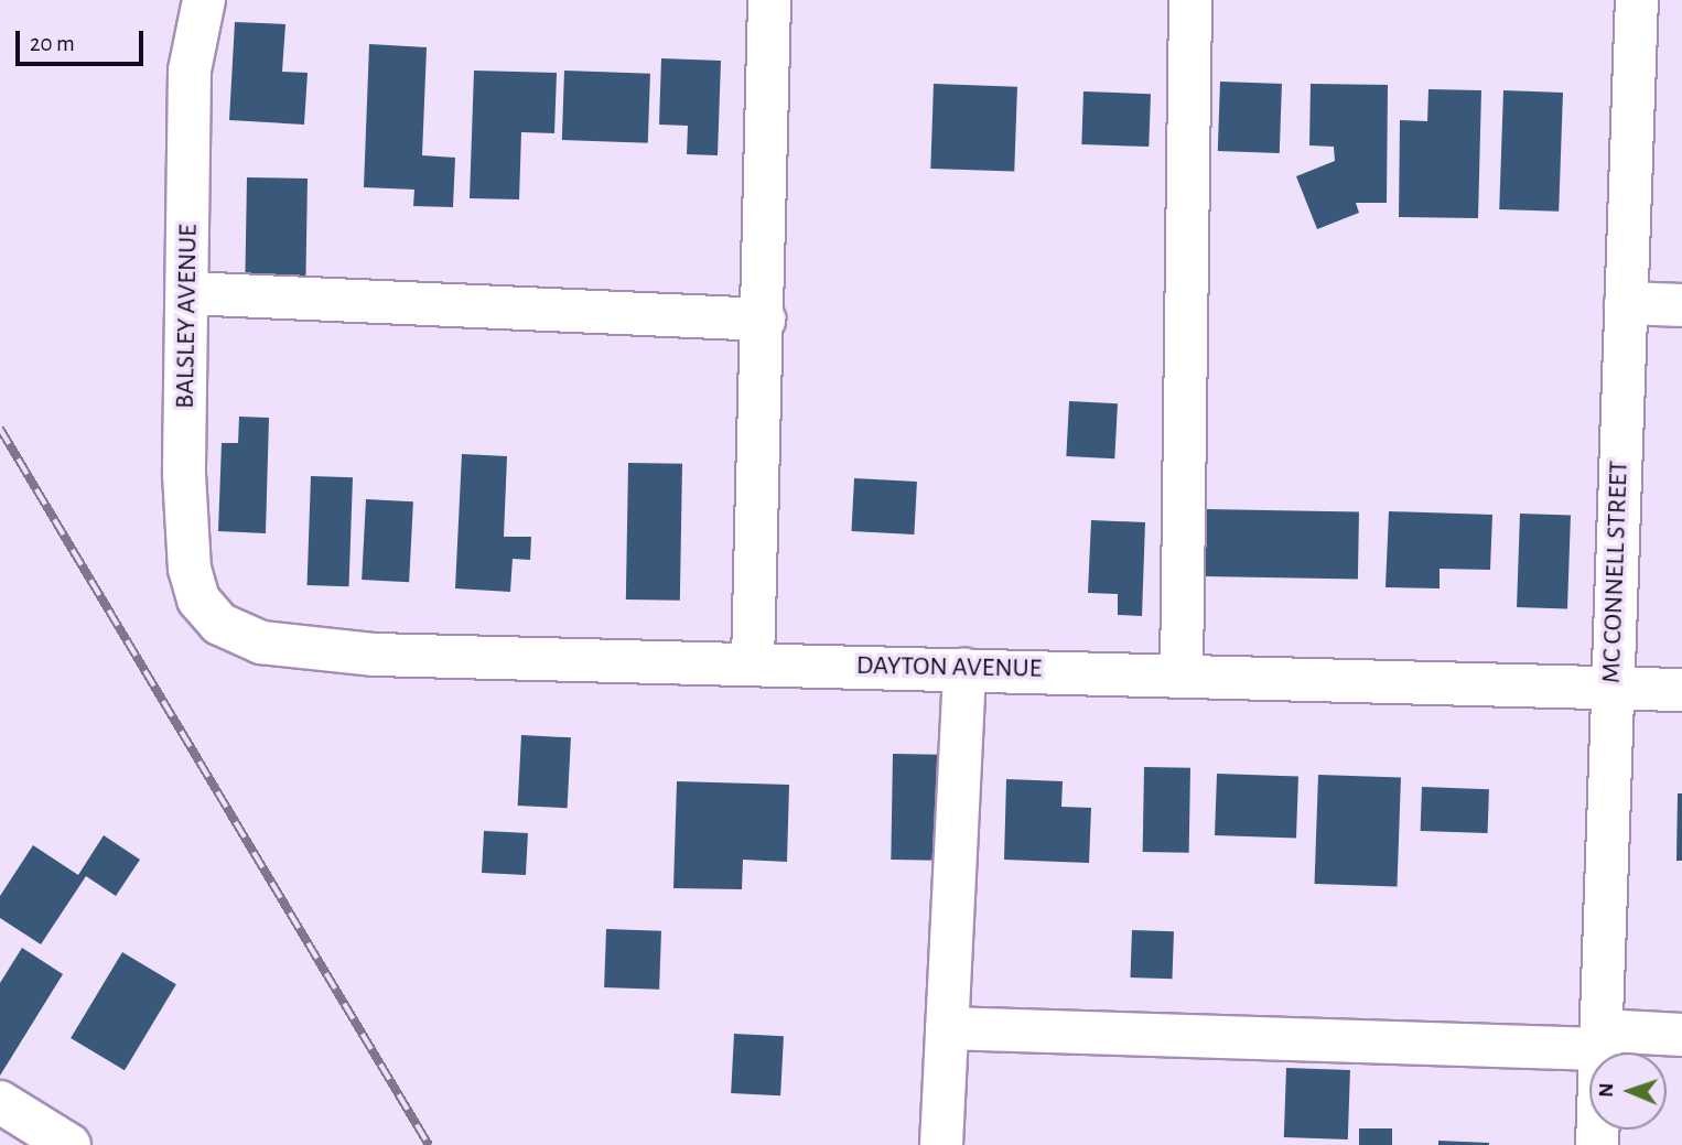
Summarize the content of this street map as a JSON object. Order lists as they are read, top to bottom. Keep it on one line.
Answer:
{"streets":{"street":["BALSLEY AVENUE","MC CONNELL STREET","DAYTON AVENUE"]},"crossings":[["BALSLEY AVENUE","DAYTON AVENUE"],["MC CONNELL STREET","DAYTON AVENUE"]],"scale_bar":"20 m","north":"left"}
